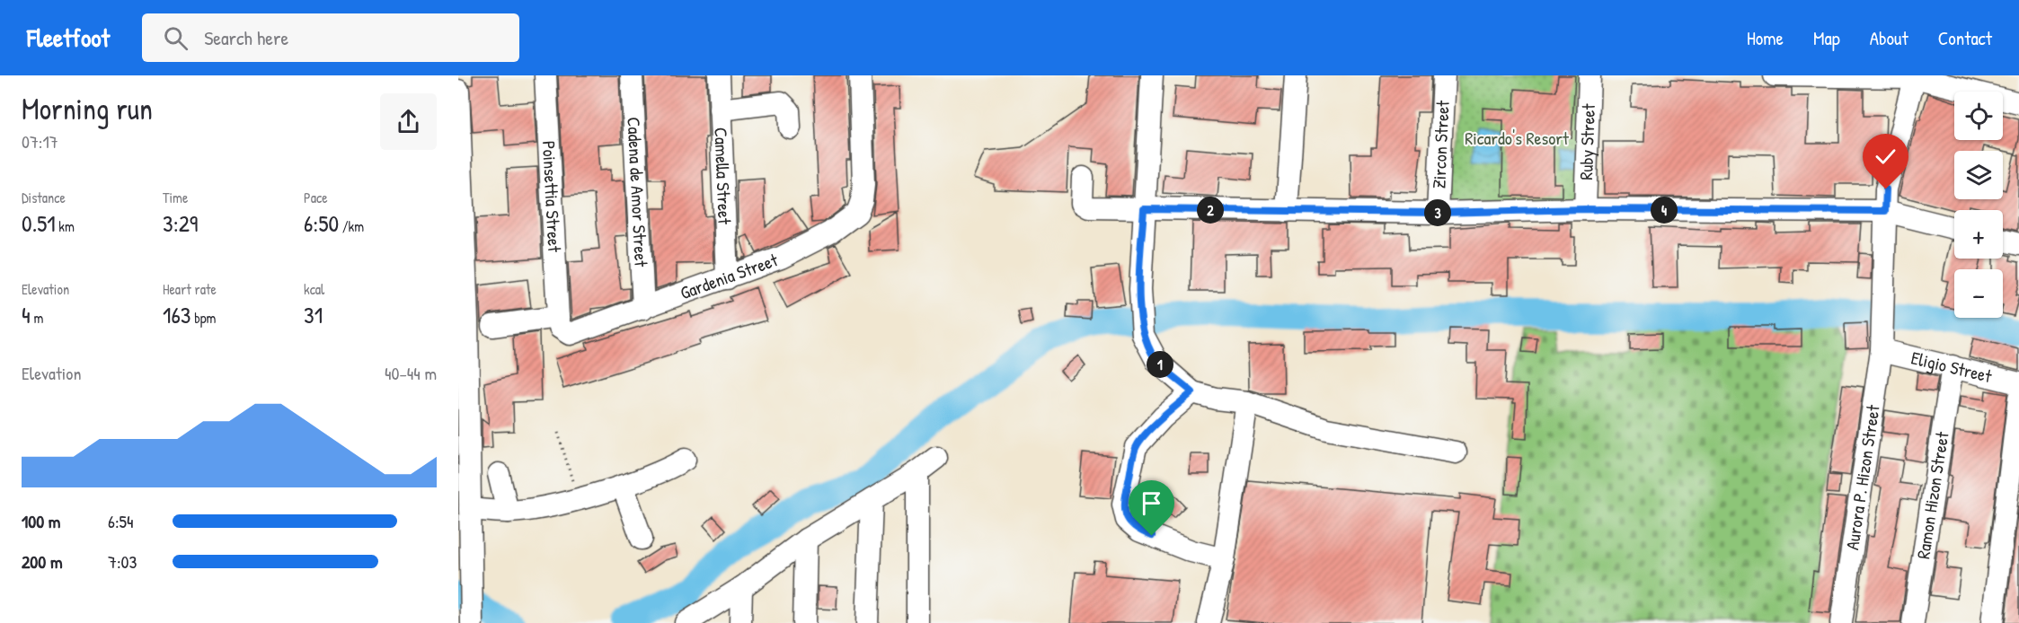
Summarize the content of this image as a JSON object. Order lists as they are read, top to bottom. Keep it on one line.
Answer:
{"streets":{"street":["Ruby Street","Zircon Street","Camella Street","Cadena de Amor Street","Poinsettia Street","Gardenia Street","Eligio Street","Aurora P. Hizon Street","Ramon Hizon Street"]},"crossings":[["Camella Street","Gardenia Street"],["Cadena de Amor Street","Gardenia Street"],["Poinsettia Street","Gardenia Street"],["Eligio Street","Aurora P. Hizon Street"],["Eligio Street","Ramon Hizon Street"]],"parks":["Ricardo's Resort"],"page":{"header":"Fleetfoot","search":"Search here","nav":["Home","Map","About","Contact"],"heading":["Morning run","07:17"],"map_buttons":["+","−"],"stats":[["Distance","0.51 km"],["Time","3:29"],["Pace","6:50 /km"],["Elevation","4 m"],["Heart rate","163 bpm"],["kcal","31"]],"pins":["2","4","3","1"],"chart":["Elevation","40–44 m"],"list":[{"name":"100 m","note":"6:54"},{"name":"200 m","note":"7:03"}]}}
